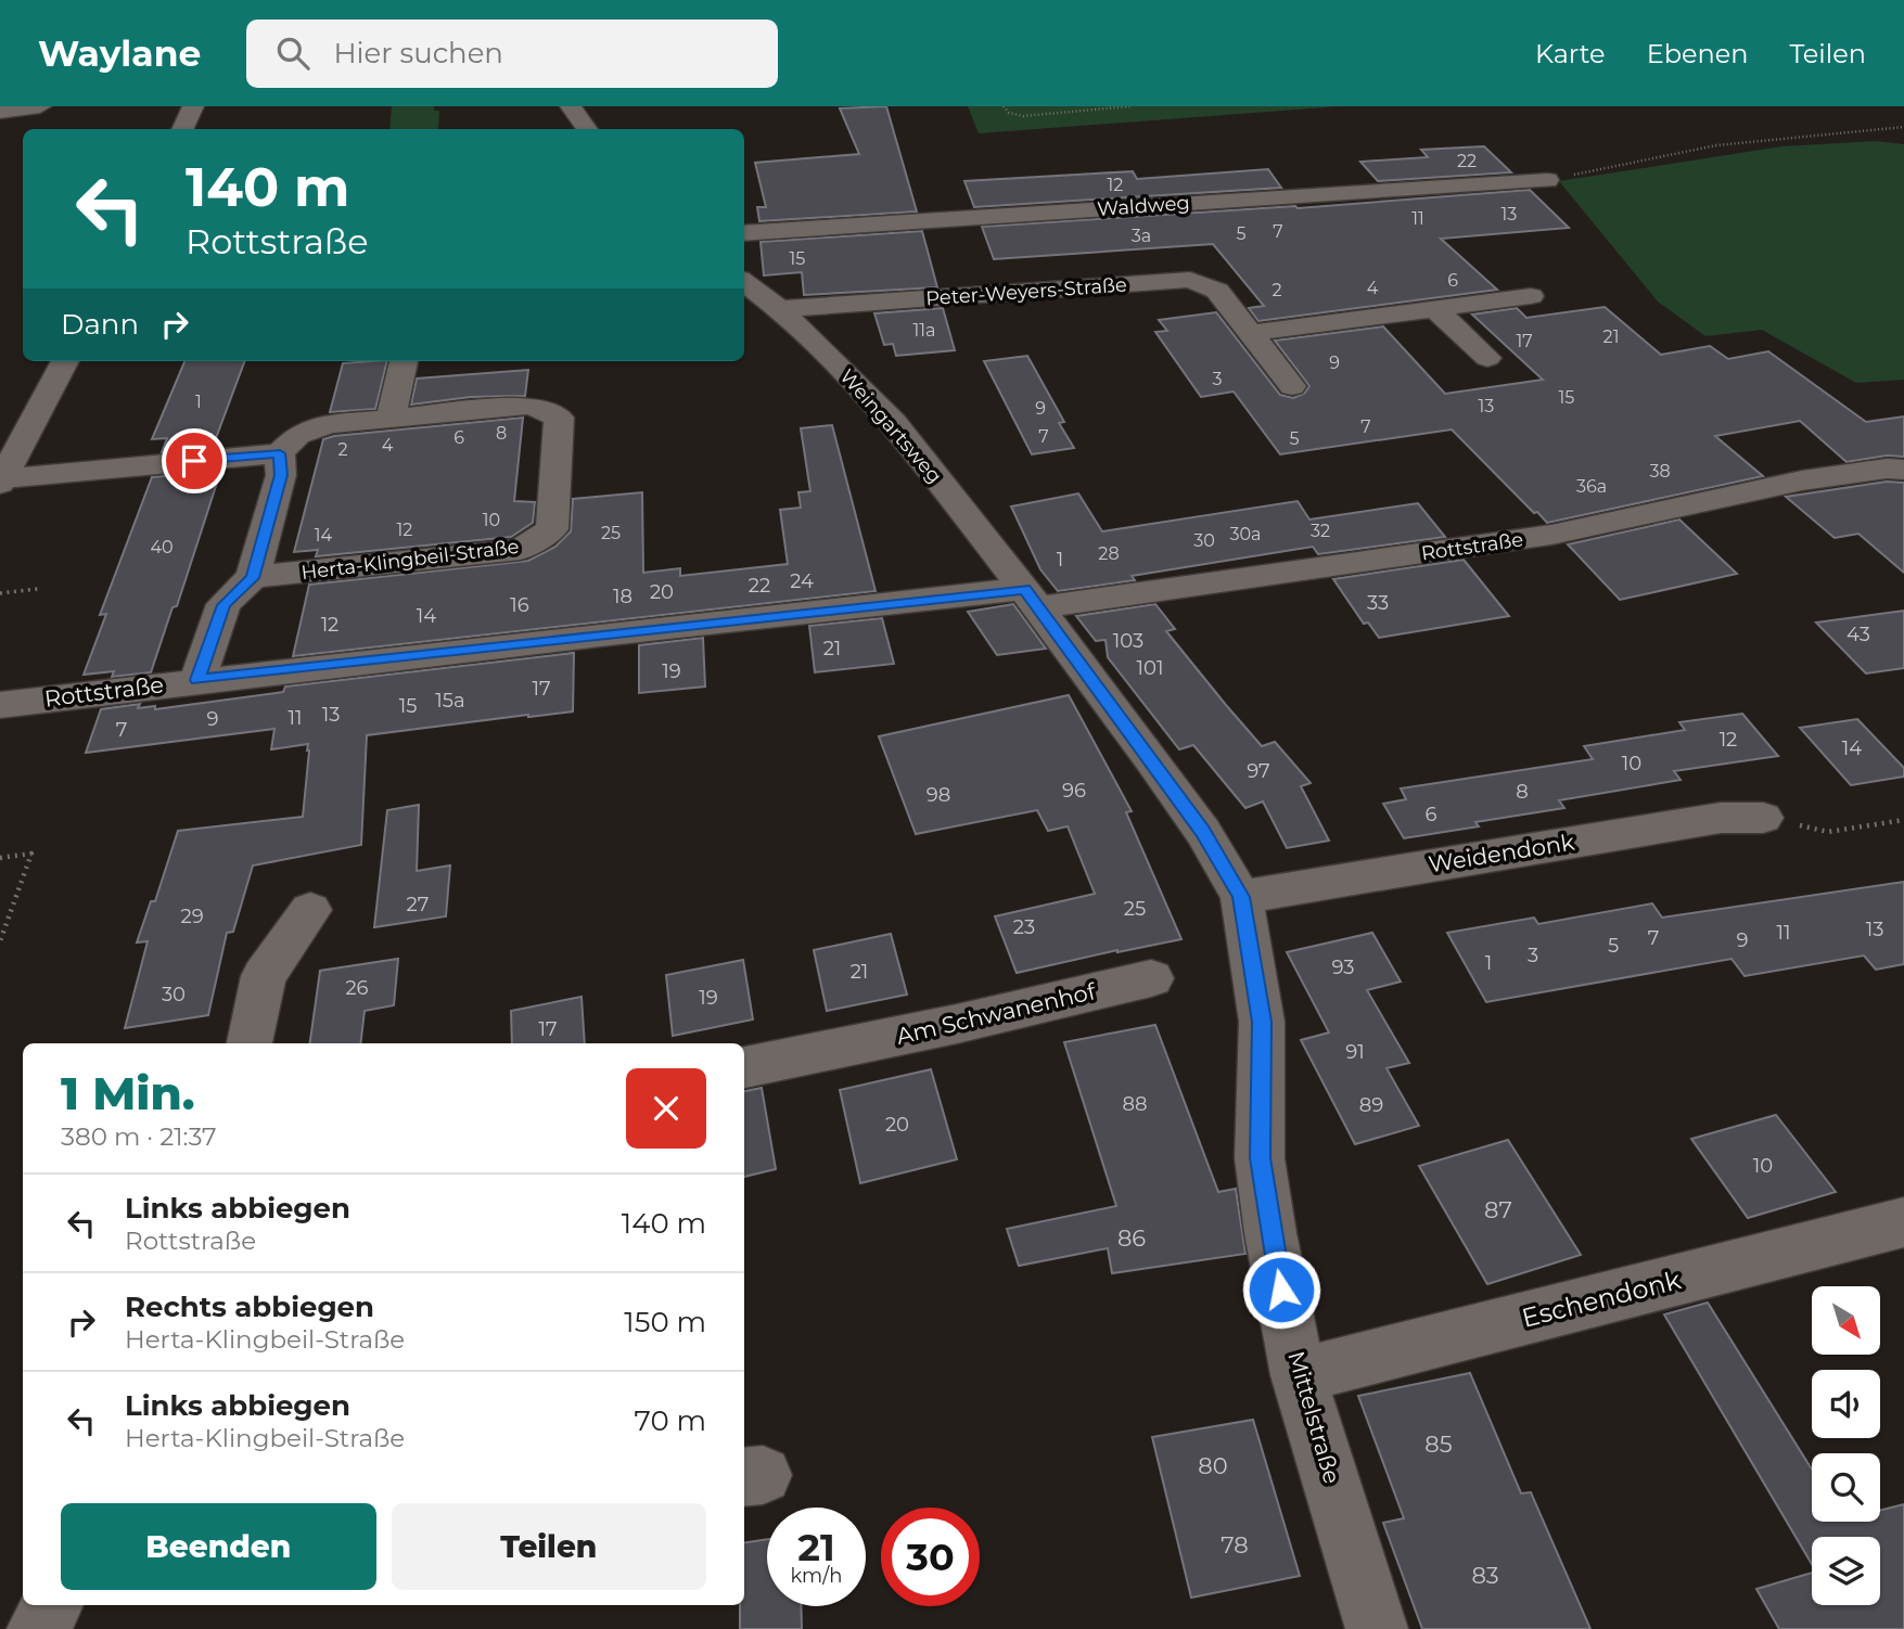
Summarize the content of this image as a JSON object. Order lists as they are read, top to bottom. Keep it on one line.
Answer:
{"streets":{"street":["Waldweg","Peter-Weyers-Straße","Weingartsweg","Rottstraße","Herta-Klingbeil-Straße","Weidendonk","Am Schwanenhof","Eschendonk","Mittelstraße"]},"crossings":[["Peter-Weyers-Straße","Weingartsweg"],["Weingartsweg","Rottstraße"],["Weingartsweg","Mittelstraße"],["Rottstraße","Mittelstraße"],["Weidendonk","Mittelstraße"],["Eschendonk","Mittelstraße"]],"house_numbers":["22","12","13","11","7","5","3a","15","6","4","2","11a","21","17","9","3","15","1","13","9","7","8","7","6","5","4","2","38","36a","10","12","32","25","30a","14","30","40","28","1","24","22","20","18","33","16","14","12","43","103","21","101","19","17","15a","15","13","11","9","7","12","14","10","97","96","8","98","6","27","25","29","23","13","11","7","9","5","3","1","93","21","26","30","19","17","91","88","89","20","10","87","86","85","80","78","83"],"north":"bottom right","page":{"header":"Waylane","search":"Hier suchen","nav":["Karte","Ebenen","Teilen"],"turn":["140 m","Rottstraße"],"then":"Dann","heading":["1 Min.","380 m · 21:37"],"list":[{"name":"Links abbiegen","note":"Rottstraße","value":"140 m"},{"name":"Rechts abbiegen","note":"Herta-Klingbeil-Straße","value":"150 m"},{"name":"Links abbiegen","note":"Herta-Klingbeil-Straße","value":"70 m"}],"buttons":["Beenden","Teilen"],"speed":"21 km/h","limit":"30"}}
